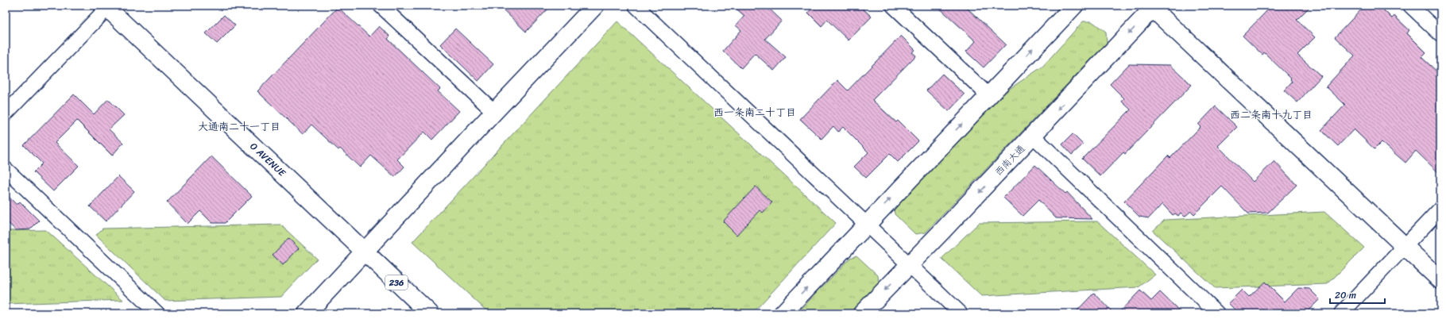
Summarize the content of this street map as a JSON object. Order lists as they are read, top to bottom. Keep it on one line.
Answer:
{"streets":{"main road":["O AVENUE","西南大通","236"]},"districts":["西一条南二十丁目","西二条南十九丁目","大通南二十一丁目"],"scale_bar":"20 m"}
